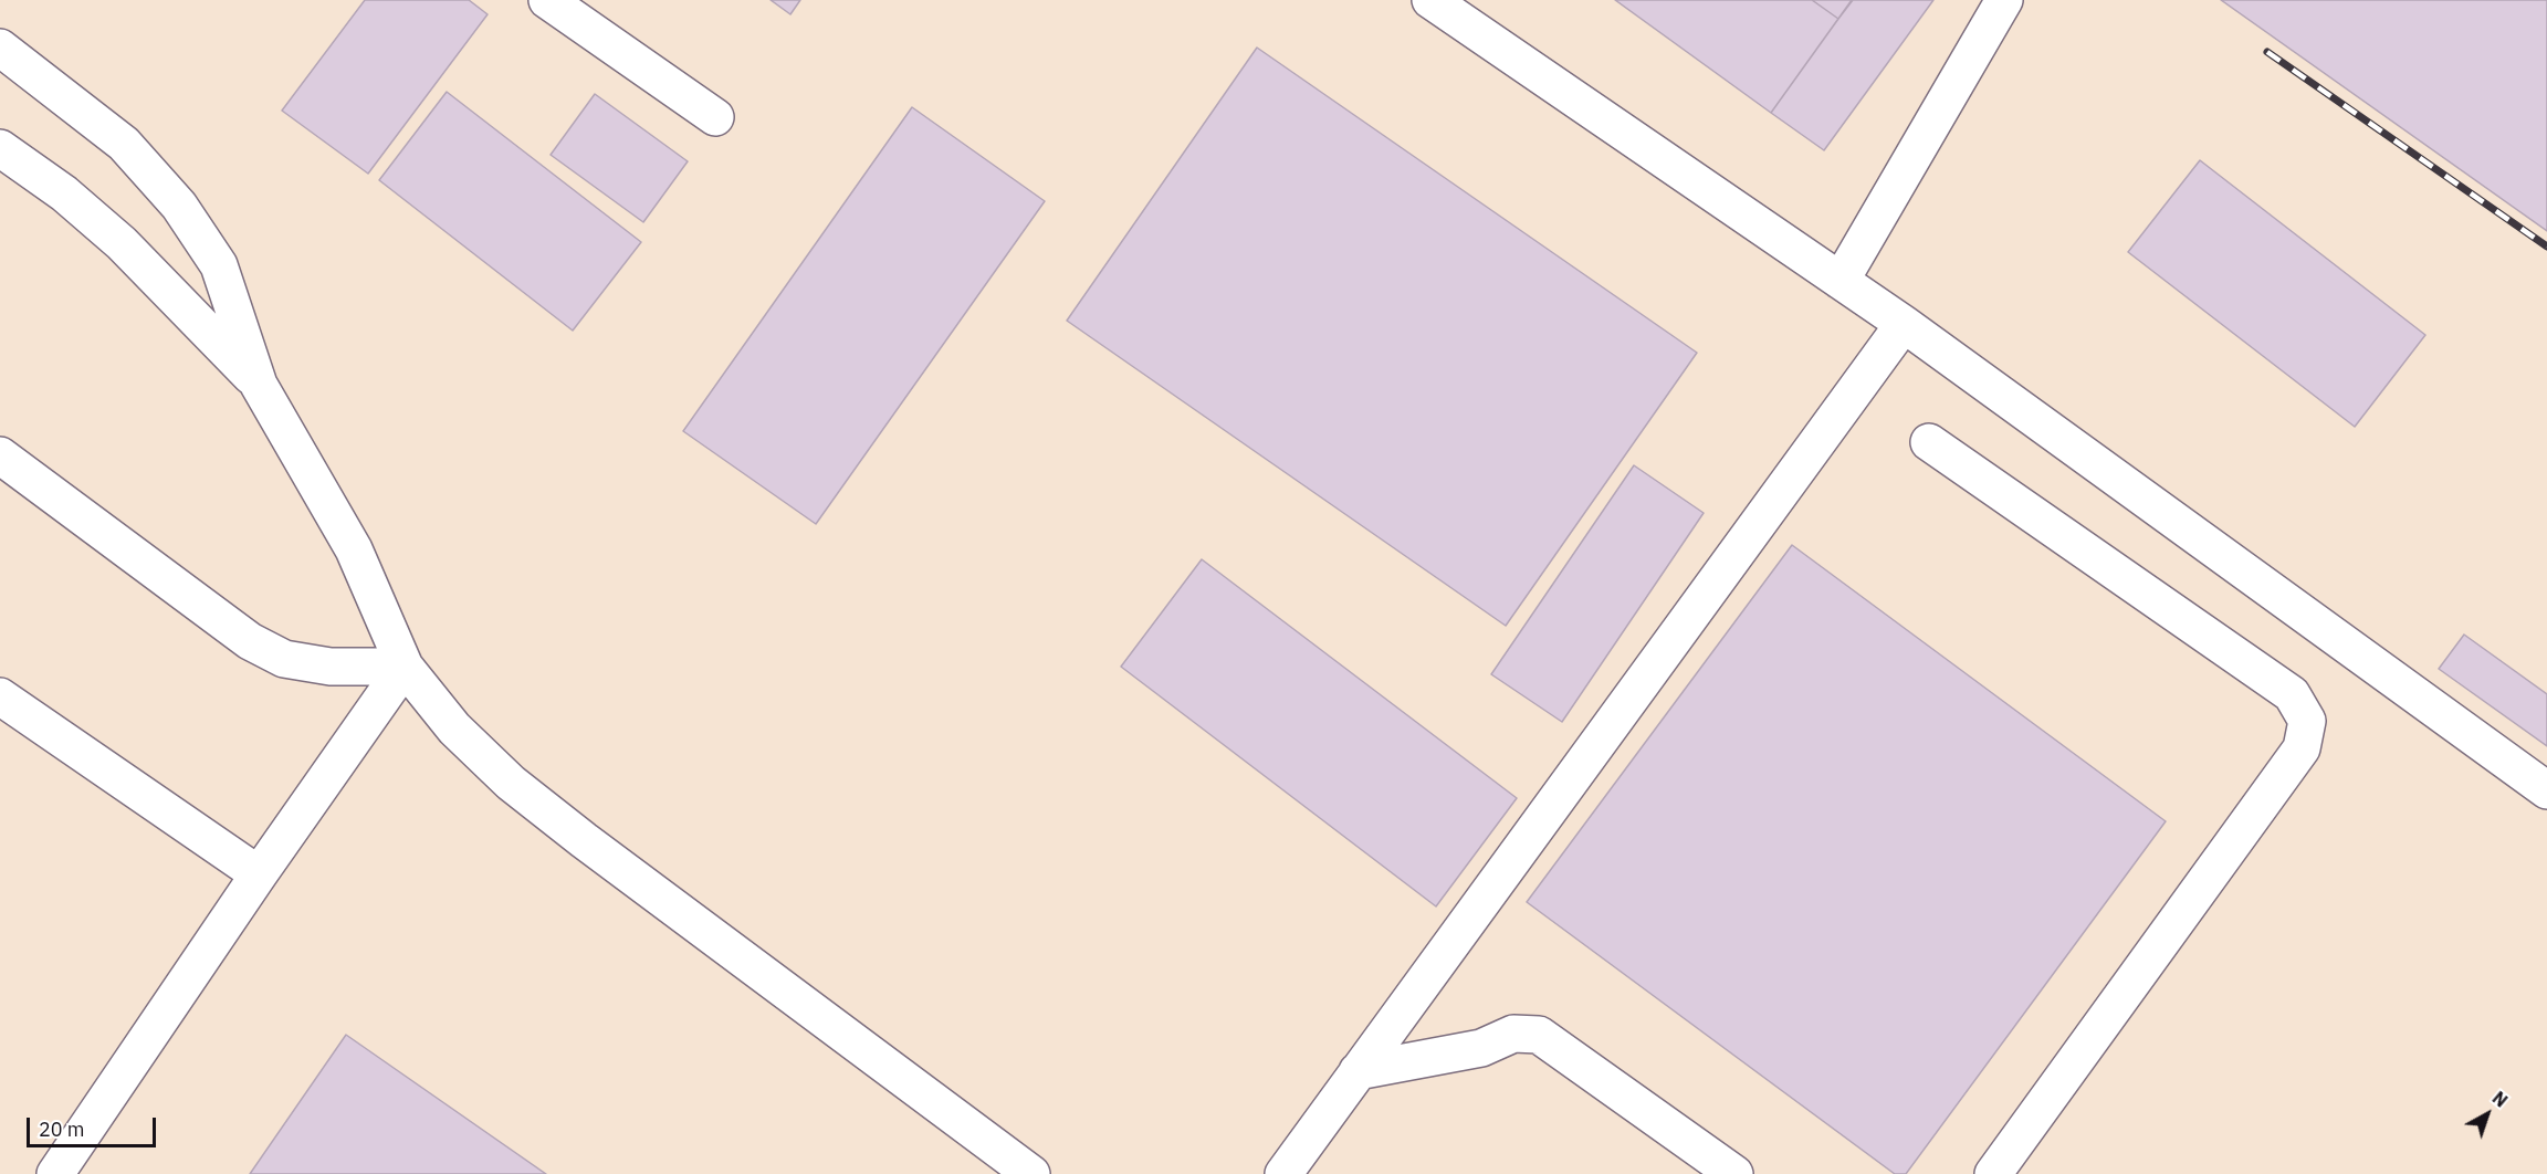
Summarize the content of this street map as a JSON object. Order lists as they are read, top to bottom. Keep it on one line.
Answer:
{"scale_bar":"20 m","north":"top right"}
